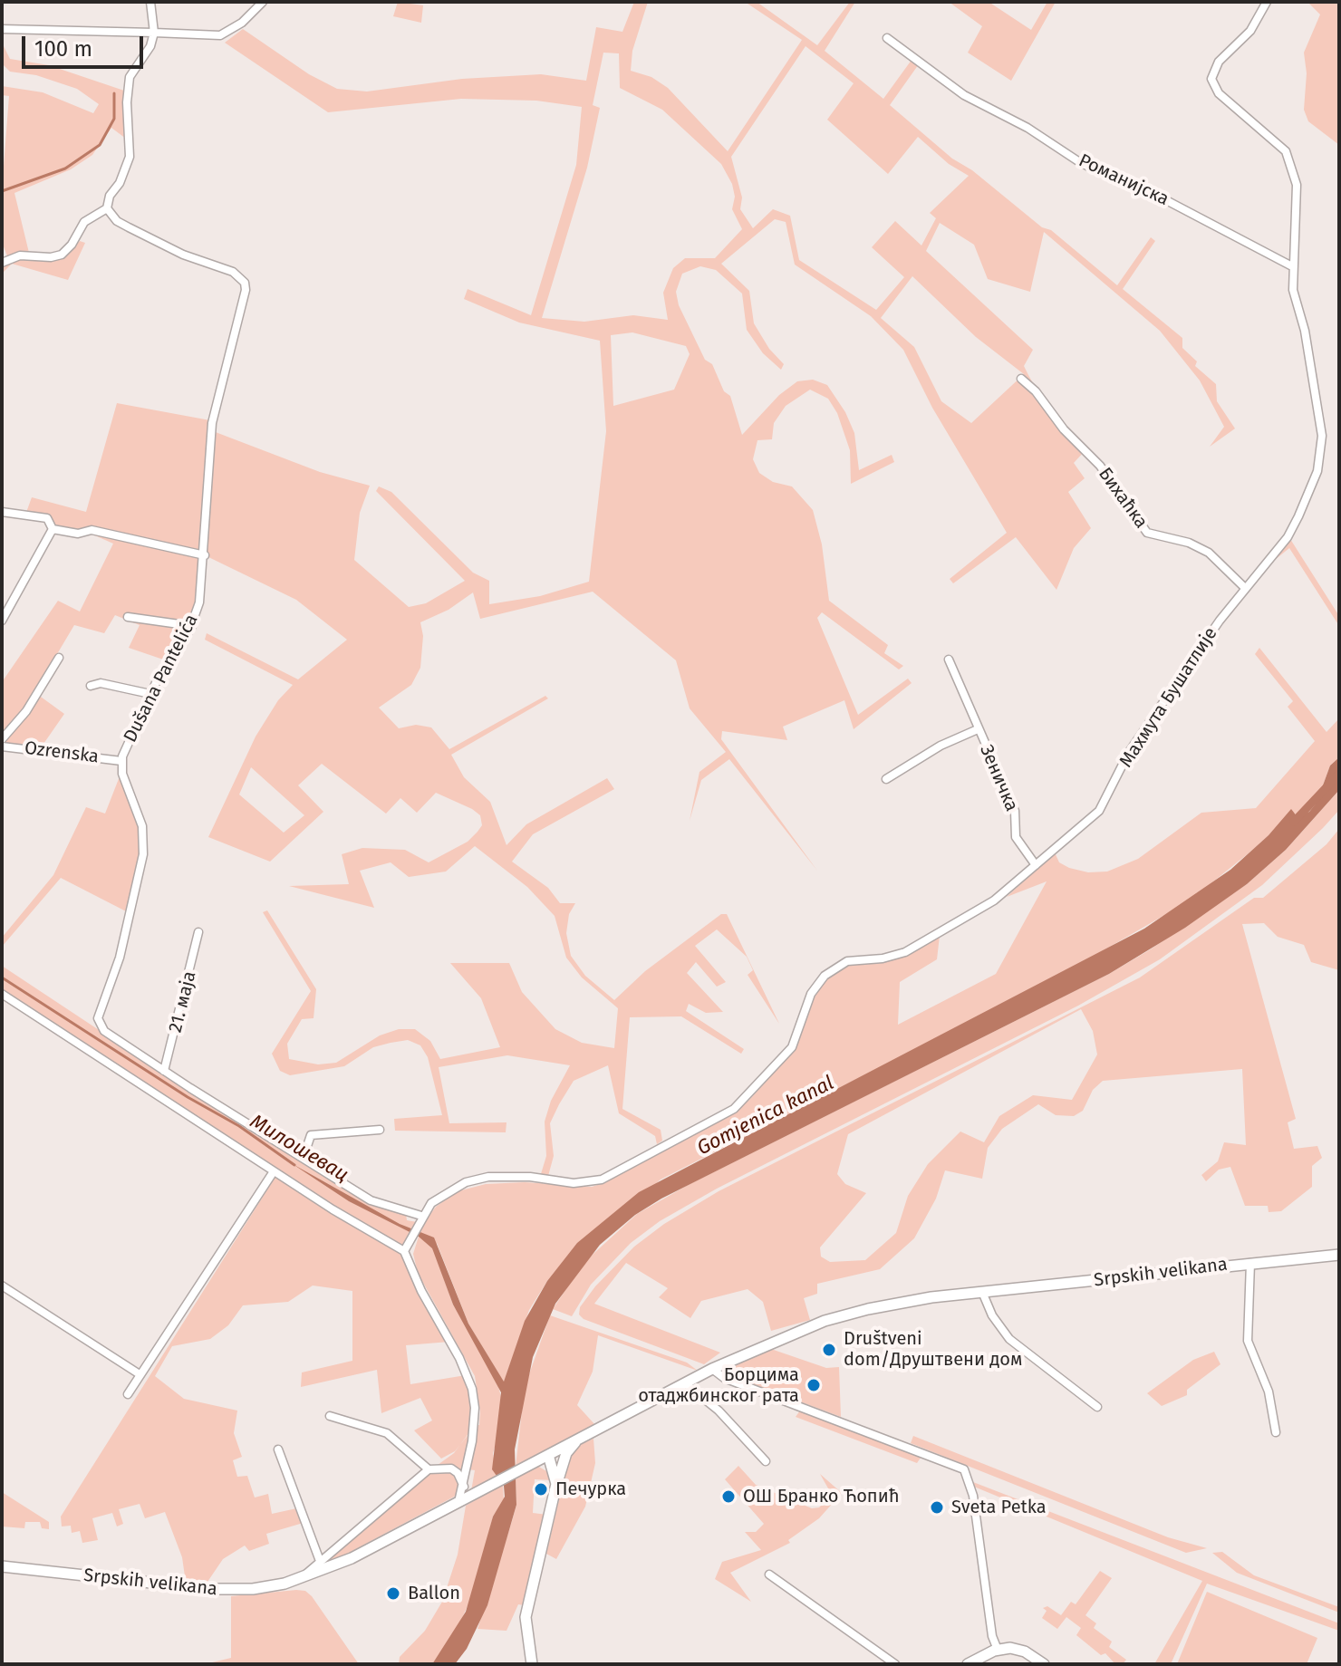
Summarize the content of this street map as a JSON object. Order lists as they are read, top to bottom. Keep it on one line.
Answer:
{"streets":{"main road":["Srpskih velikana"],"street":["Романијска","Бихаћка","Dušana Pantelića","Махмута Бушатлије","Ozrenska","Зеничка","21. маја"]},"crossings":[["Романијска","Махмута Бушатлије"],["Бихаћка","Махмута Бушатлије"],["Dušana Pantelića","Махмута Бушатлије"],["Dušana Pantelića","Ozrenska"],["Dušana Pantelića","21. маја"],["Махмута Бушатлије","Зеничка"]],"water":["Gomjenica kanal","Милошевац"],"places":["Društveni dom/Друштвени дом","Борцима отаджбинског рата","Печурка","ОШ Бранко Ћопић","Sveta Petka","Ballon"],"scale_bar":"100 m"}
